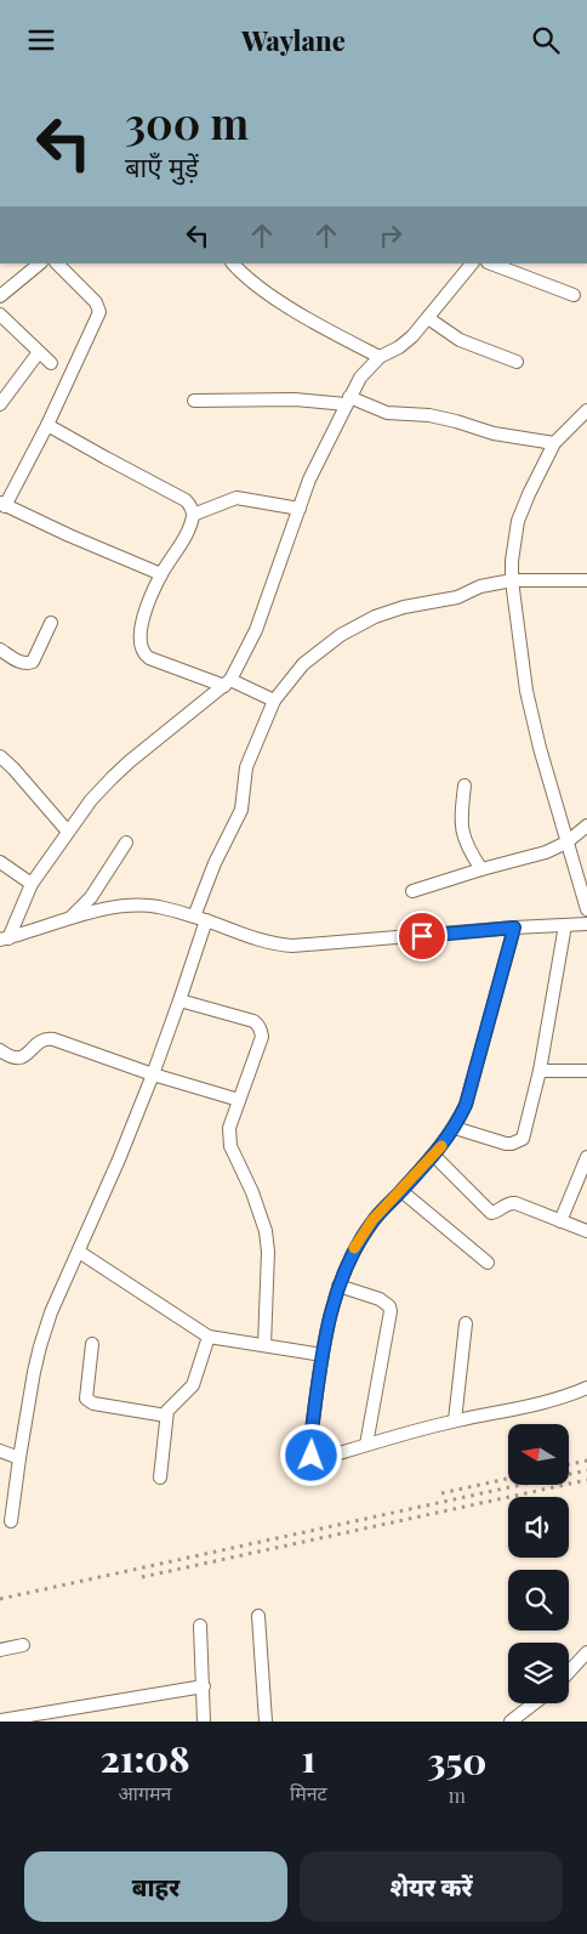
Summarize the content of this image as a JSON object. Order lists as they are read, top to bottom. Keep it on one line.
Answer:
{"north":"left","page":{"header":"Waylane","turn":["300 m","बाएँ मुड़ें"],"eta":["21:08","आगमन","1","मिनट","350","m"],"buttons":["बाहर","शेयर करें"]}}
